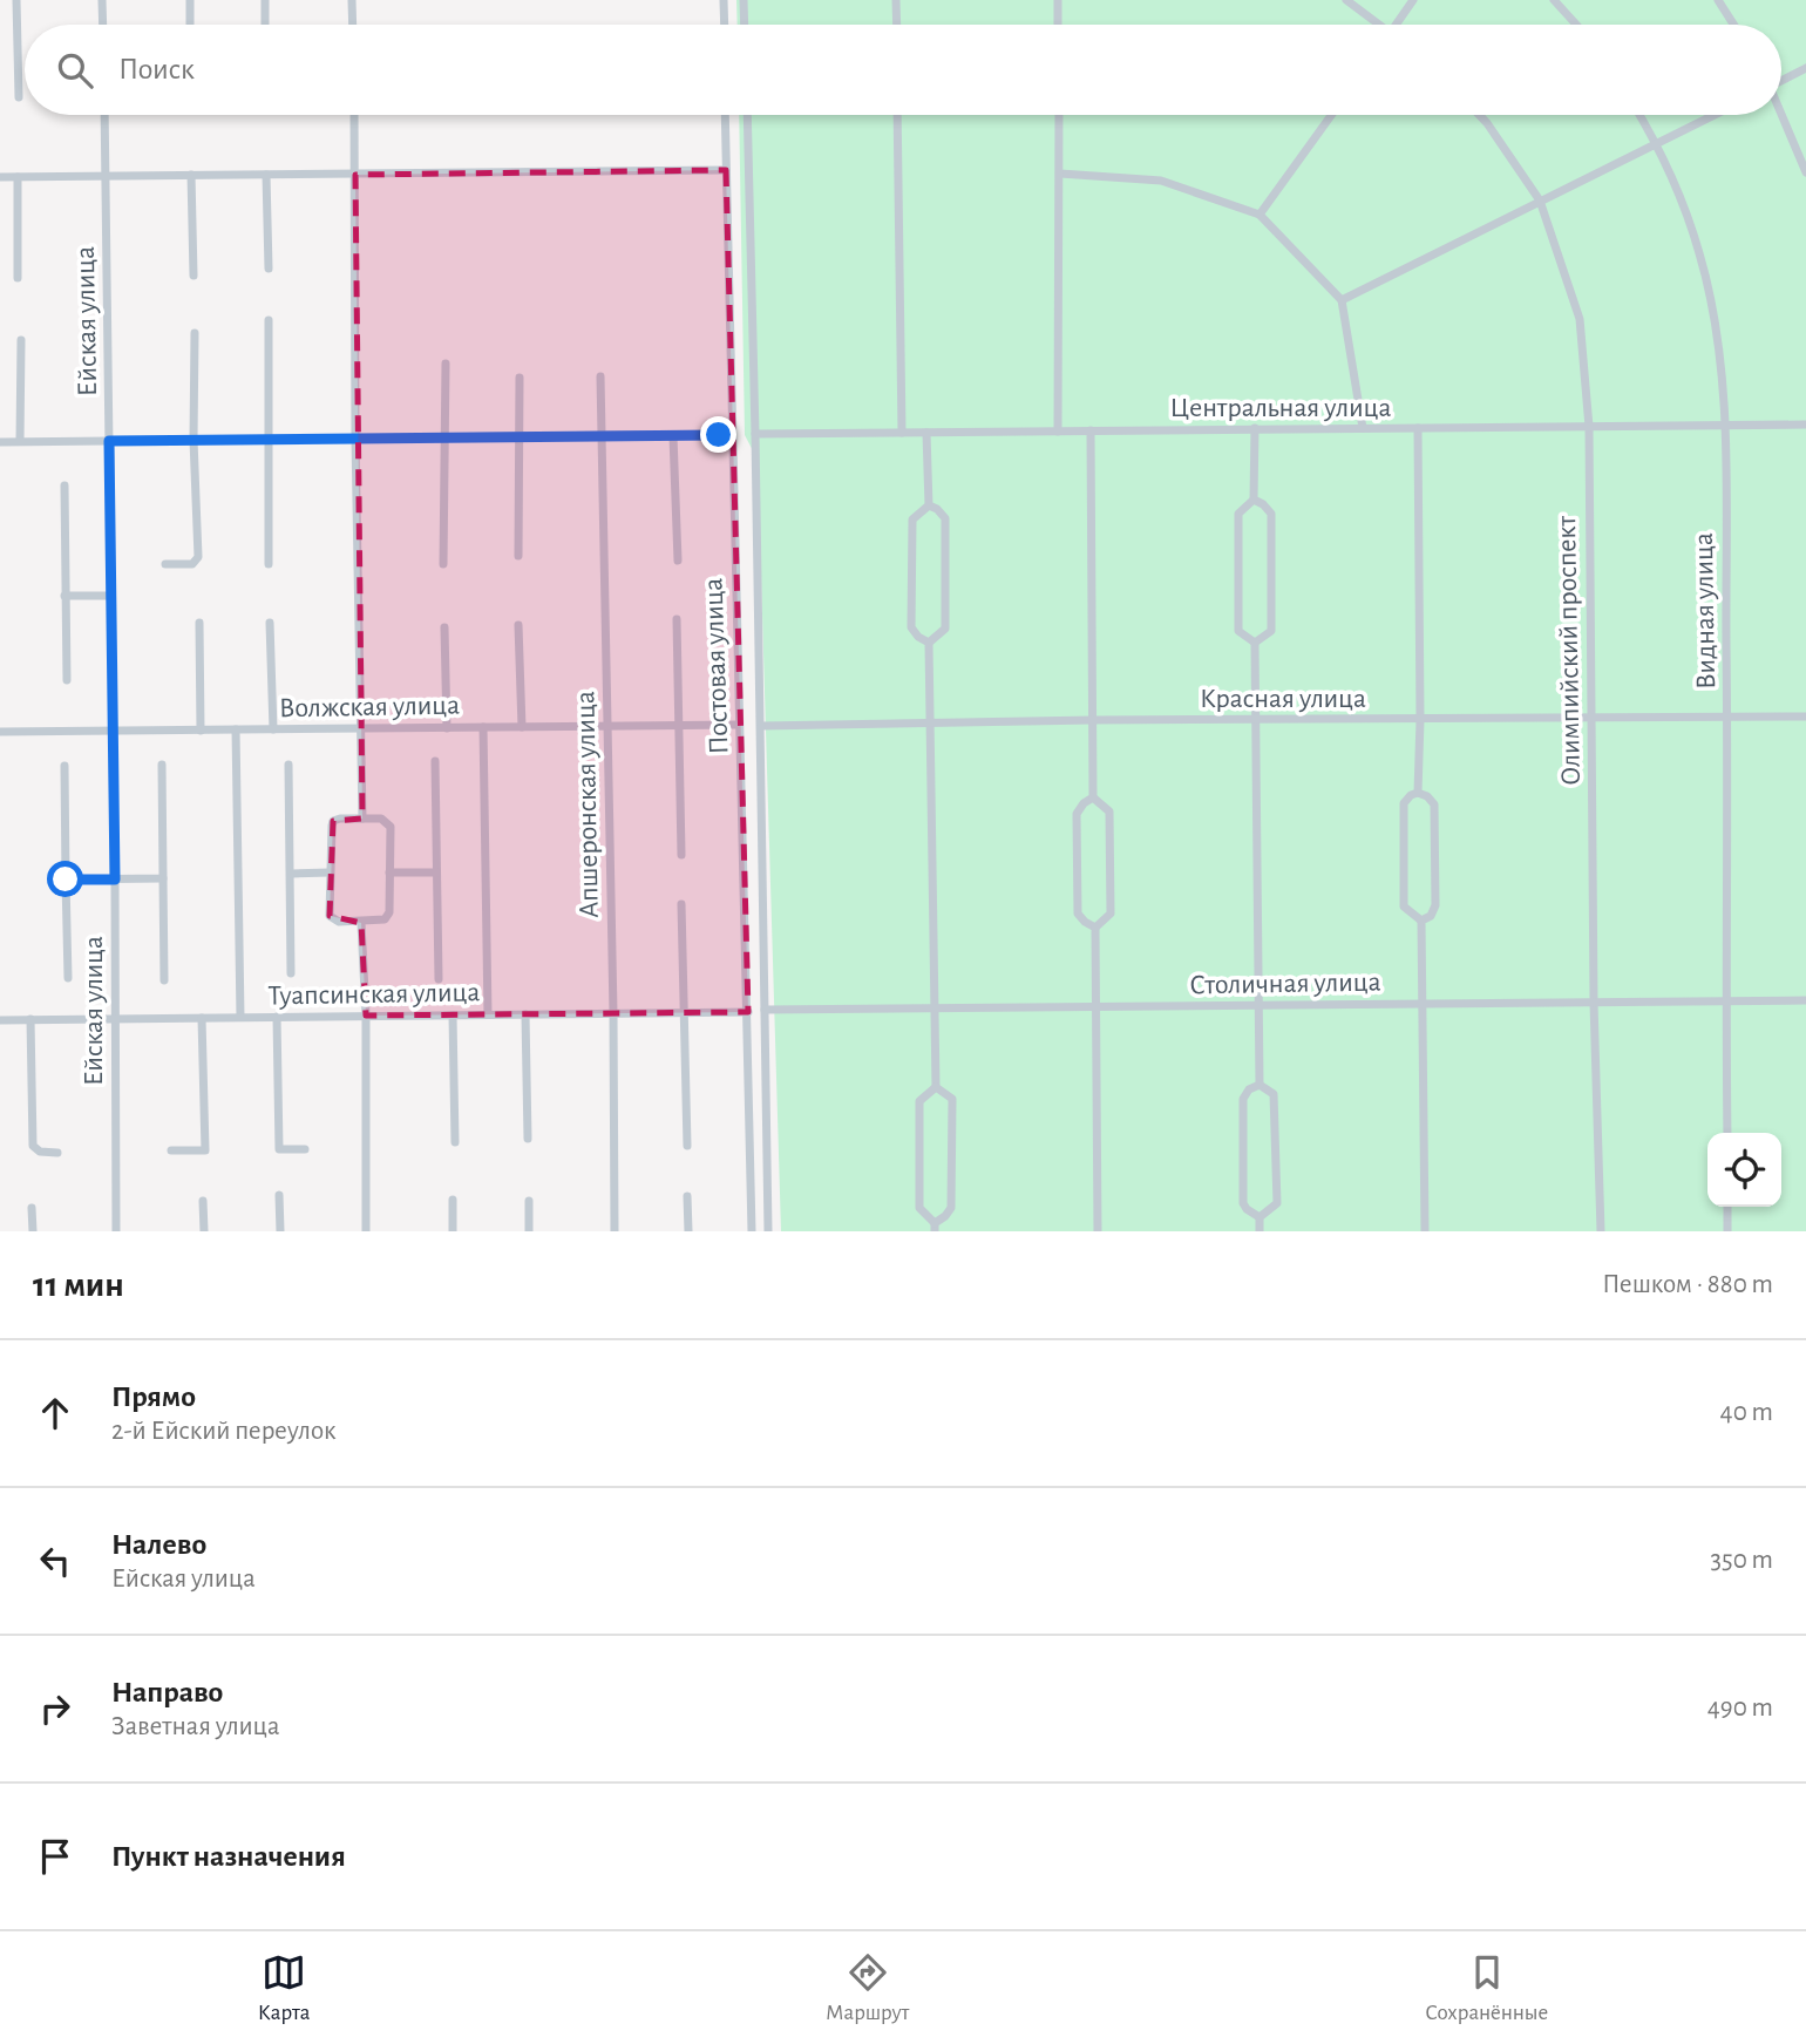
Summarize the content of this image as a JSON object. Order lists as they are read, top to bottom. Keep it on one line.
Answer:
{"streets":{"street":["Ейская улица","Центральная улица","Видная улица","Олимпийский проспект","Постовая улица","Красная улица","Волжская улица","Апшеронская улица","Столичная улица","Туапсинская улица"]},"crossings":[["Ейская улица","Волжская улица"],["Ейская улица","Туапсинская улица"],["Центральная улица","Видная улица"],["Центральная улица","Олимпийский проспект"],["Центральная улица","Постовая улица"],["Видная улица","Красная улица"],["Видная улица","Столичная улица"],["Олимпийский проспект","Красная улица"],["Олимпийский проспект","Столичная улица"],["Постовая улица","Красная улица"],["Постовая улица","Волжская улица"],["Постовая улица","Столичная улица"],["Постовая улица","Туапсинская улица"],["Волжская улица","Апшеронская улица"],["Апшеронская улица","Туапсинская улица"]],"page":{"search":"Поиск","heading":["11 мин","Пешком · 880 m"],"list":[["Прямо","2-й Ейский переулок","40 m"],["Налево","Ейская улица","350 m"],["Направо","Заветная улица","490 m"],"Пункт назначения"],"nav":["Карта","Маршрут","Сохранённые"]}}
